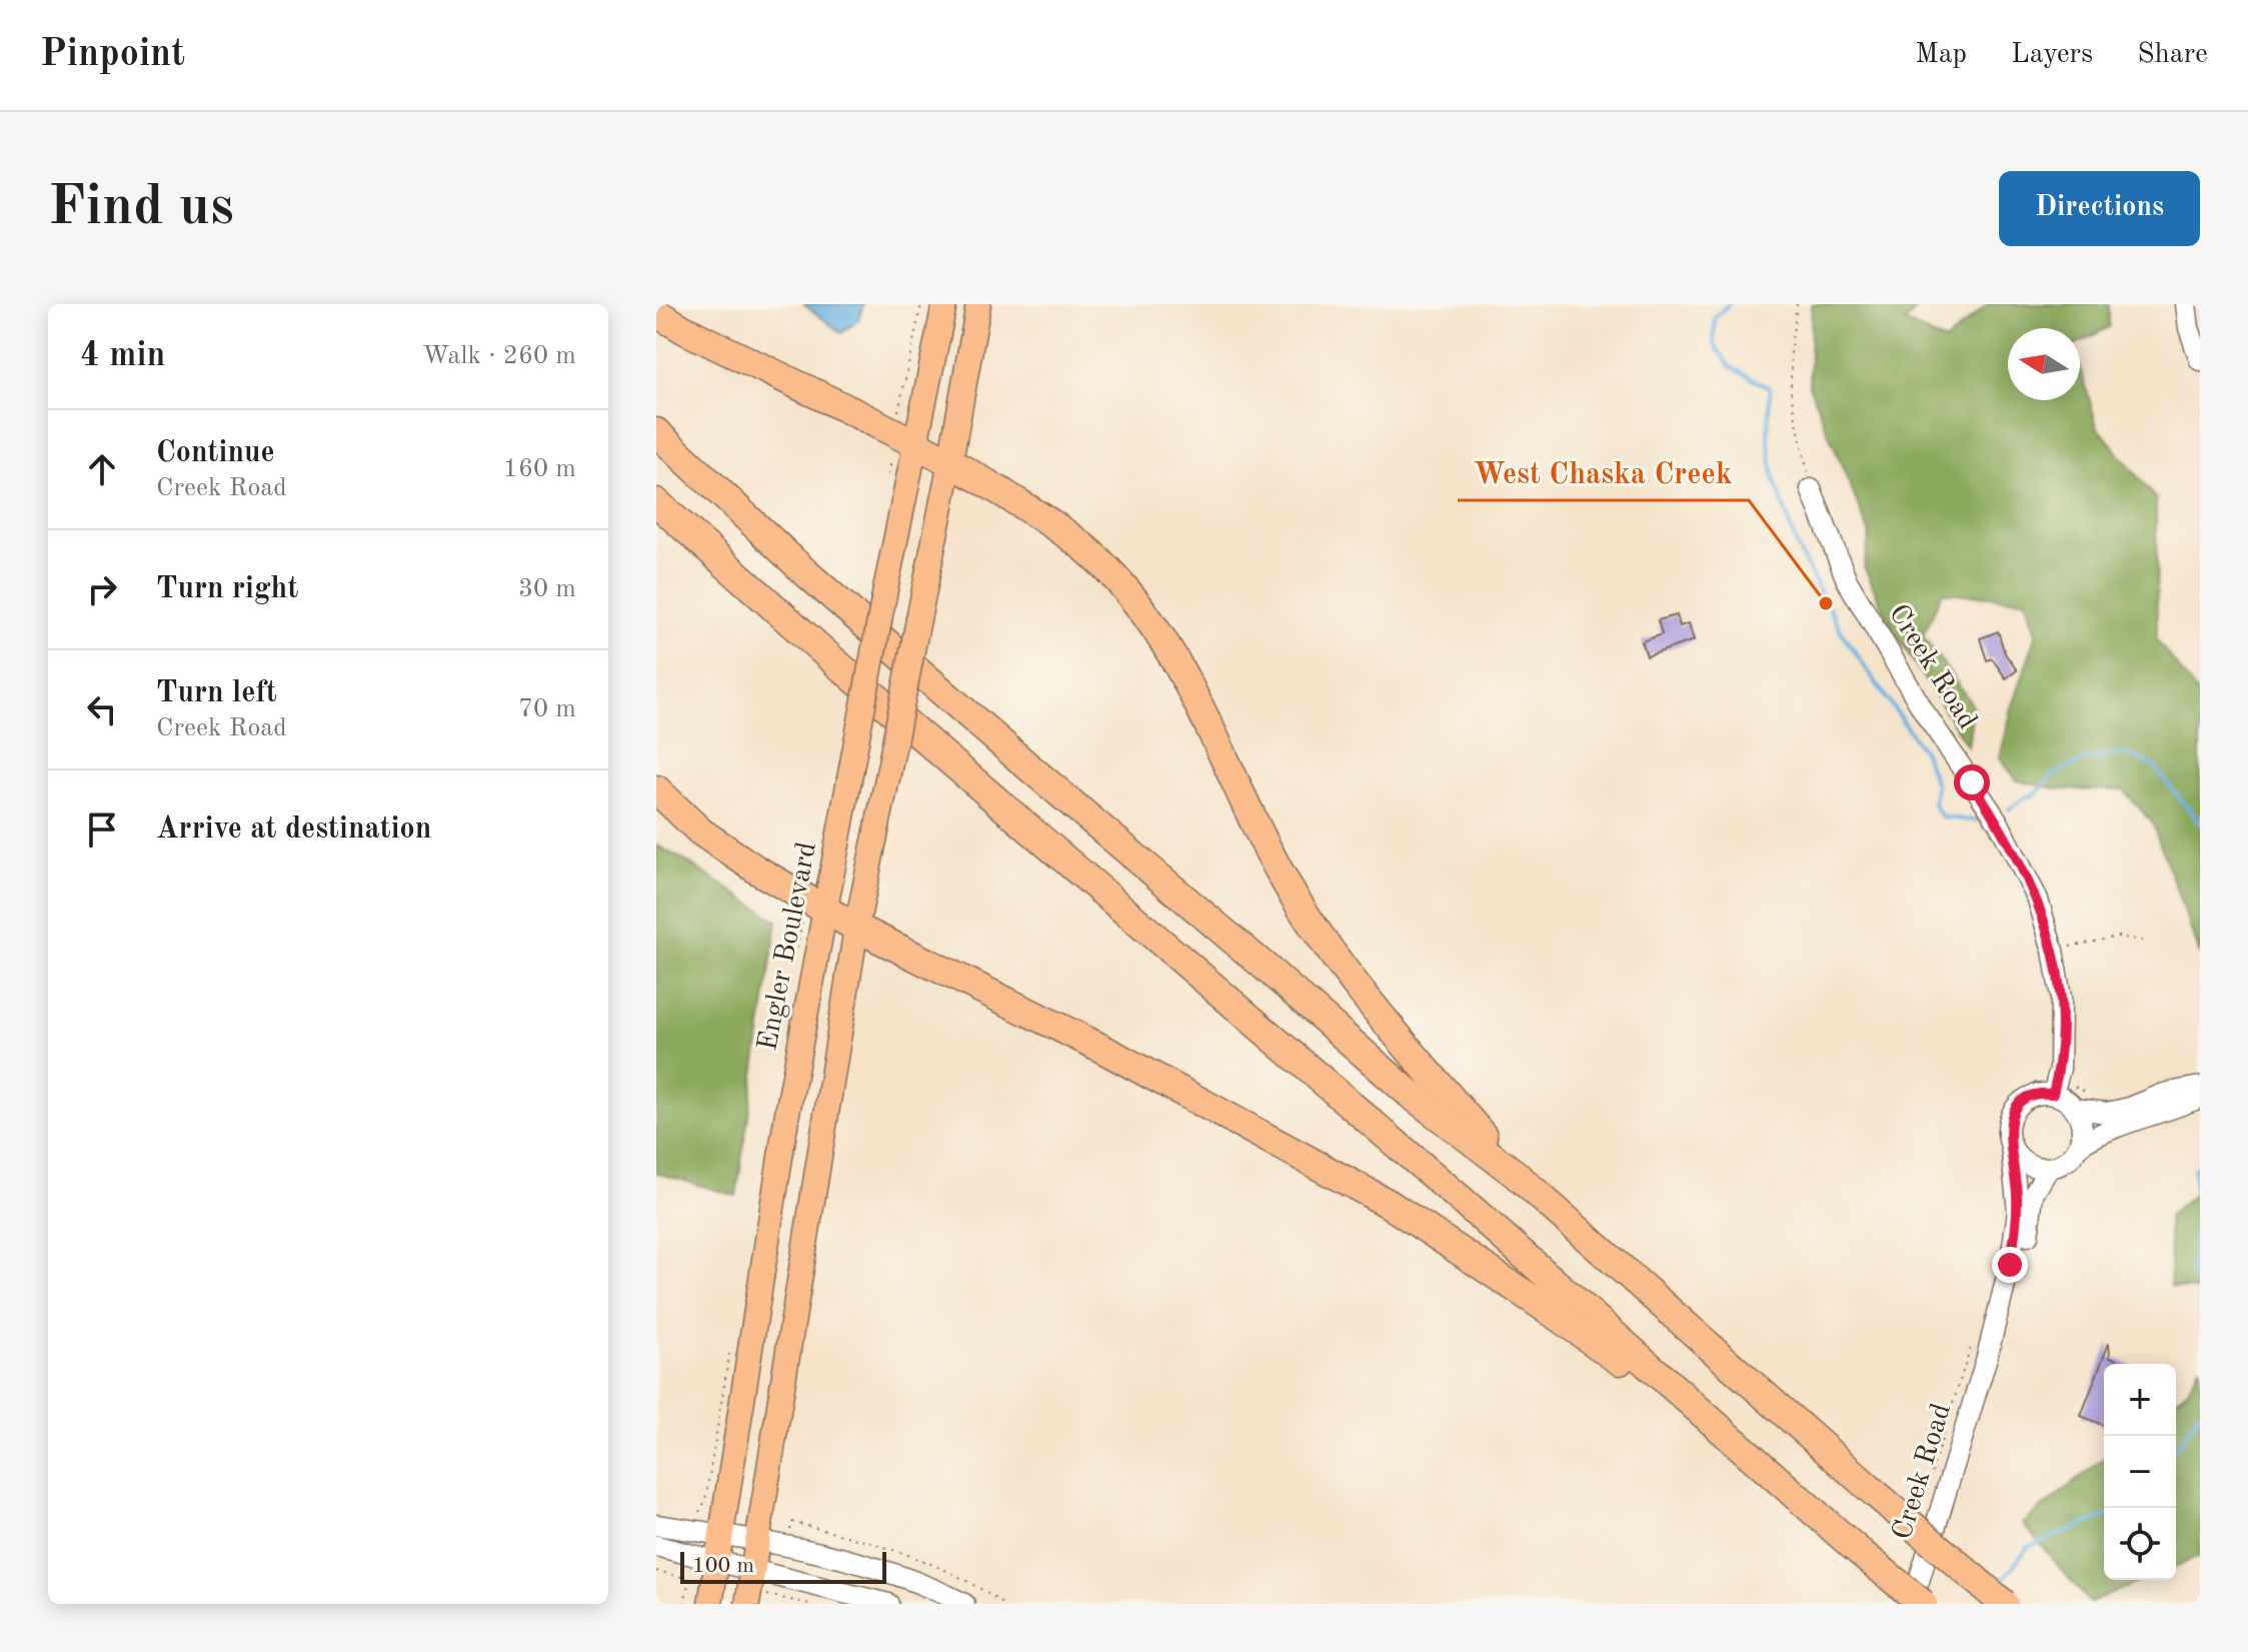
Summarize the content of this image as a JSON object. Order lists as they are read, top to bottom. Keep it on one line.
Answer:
{"streets":{"main road":["Engler Boulevard"],"street":["Creek Road"]},"places":["West Chaska Creek"],"scale_bar":"100 m","north":"left","page":{"header":"Pinpoint","nav":["Map","Layers","Share"],"buttons":"Directions","title":"Find us","heading":["4 min","Walk · 260 m"],"list":[["Continue","Creek Road","160 m"],["Turn right","30 m"],["Turn left","Creek Road","70 m"],"Arrive at destination"],"map_buttons":["+","−"],"scale":"100 m"}}
